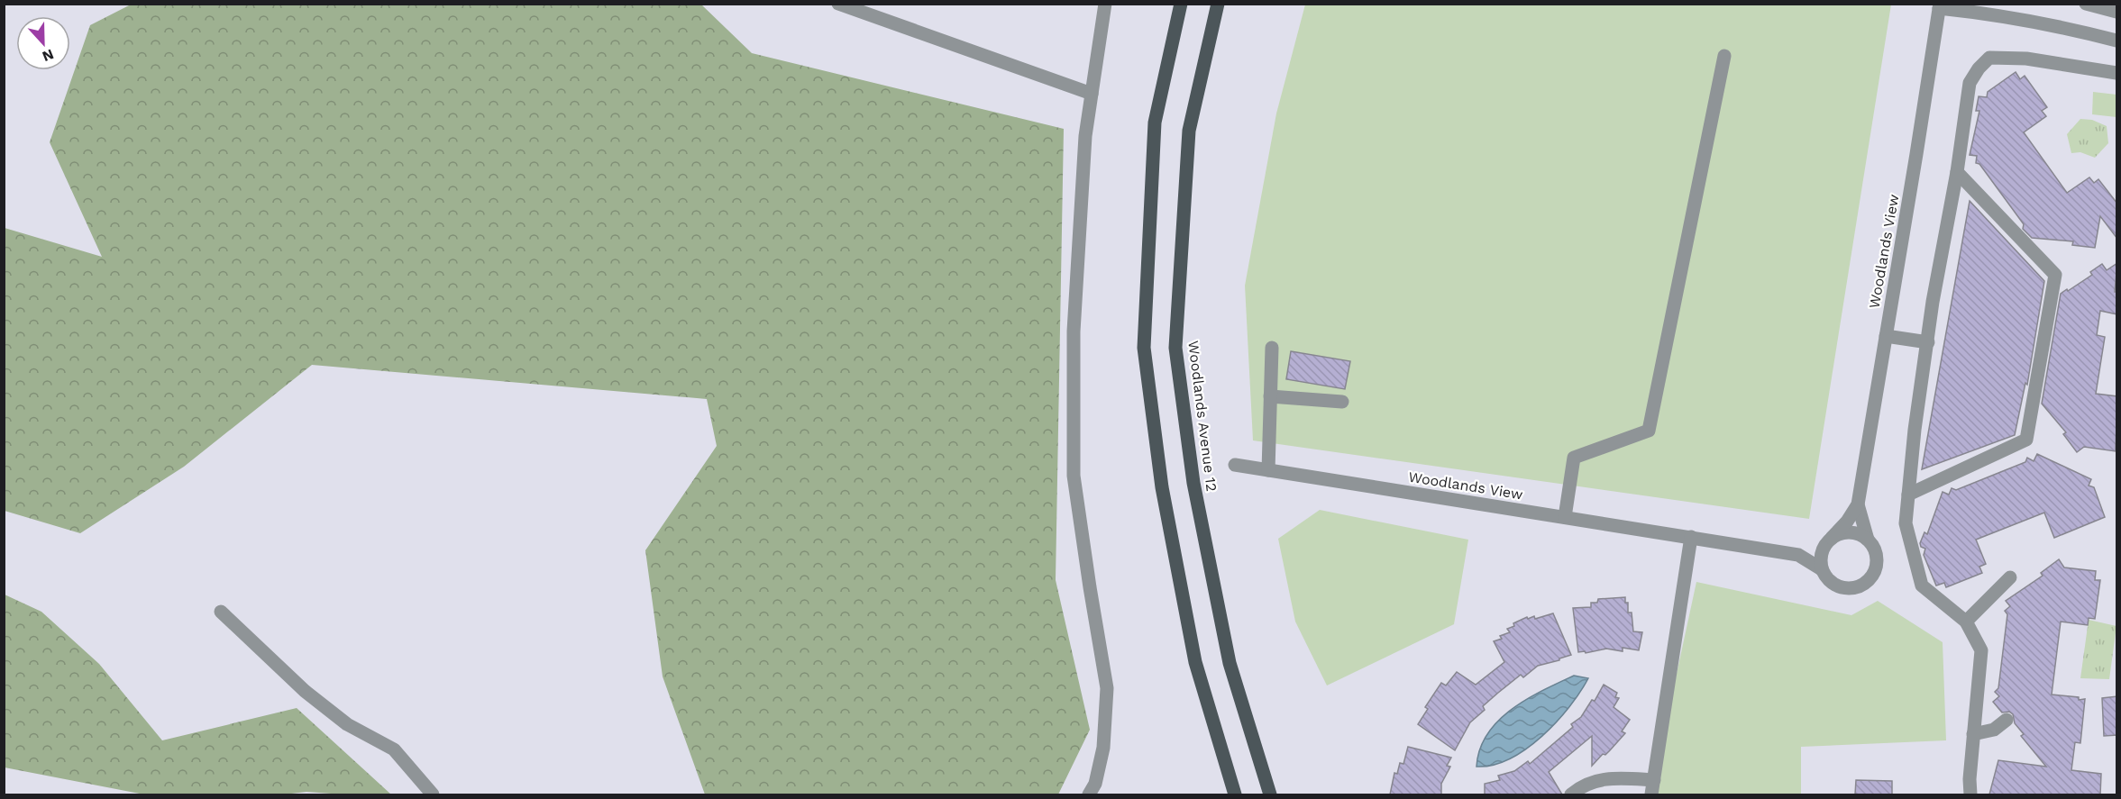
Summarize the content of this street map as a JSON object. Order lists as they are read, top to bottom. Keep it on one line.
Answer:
{"streets":{"main road":["Woodlands Avenue 12"],"street":["Woodlands View"]},"north":"bottom"}
